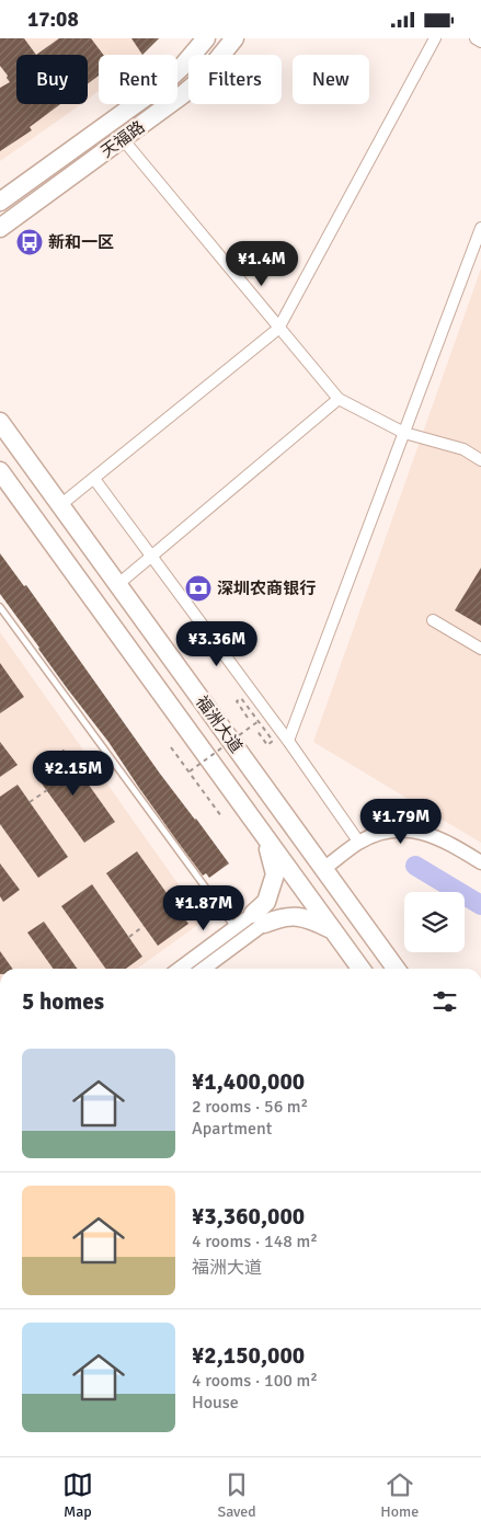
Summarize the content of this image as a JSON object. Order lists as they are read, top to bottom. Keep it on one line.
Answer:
{"streets":{"main road":["天福路","福洲大道"]},"places":{"bus stop":["新和一区"],"bank":["深圳农商银行"]},"page":{"status":"17:08","chip":["Buy","Rent","Filters","New"],"price":["¥1.4M","¥3.36M","¥2.15M","¥1.79M","¥1.87M"],"heading":"5 homes","list":[{"name":"¥1,400,000","note":"2 rooms · 56 m² · Apartment"},{"name":"¥3,360,000","note":"4 rooms · 148 m² · 福洲大道"},{"name":"¥2,150,000","note":"4 rooms · 100 m² · House"}],"tabs":["Map","Saved","Home"]}}
